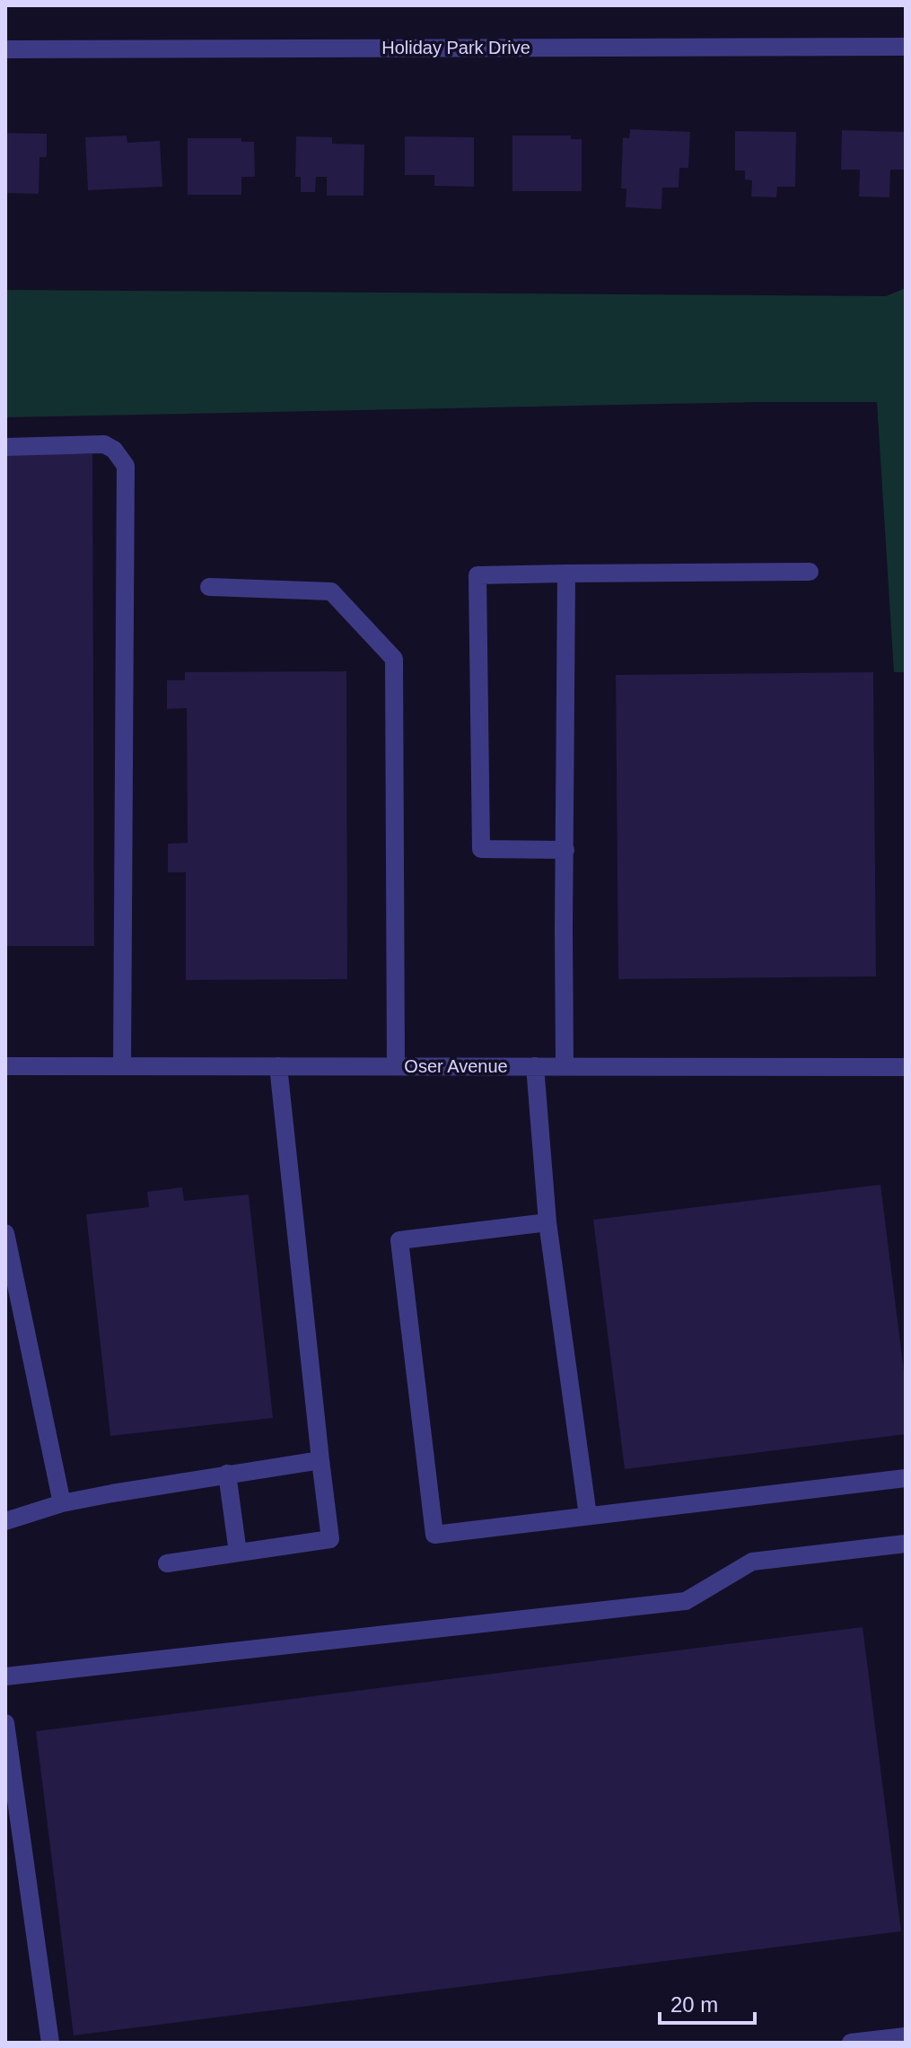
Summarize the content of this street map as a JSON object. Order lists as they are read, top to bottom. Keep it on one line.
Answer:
{"streets":{"street":["Holiday Park Drive","Oser Avenue"]},"scale_bar":"20 m"}
